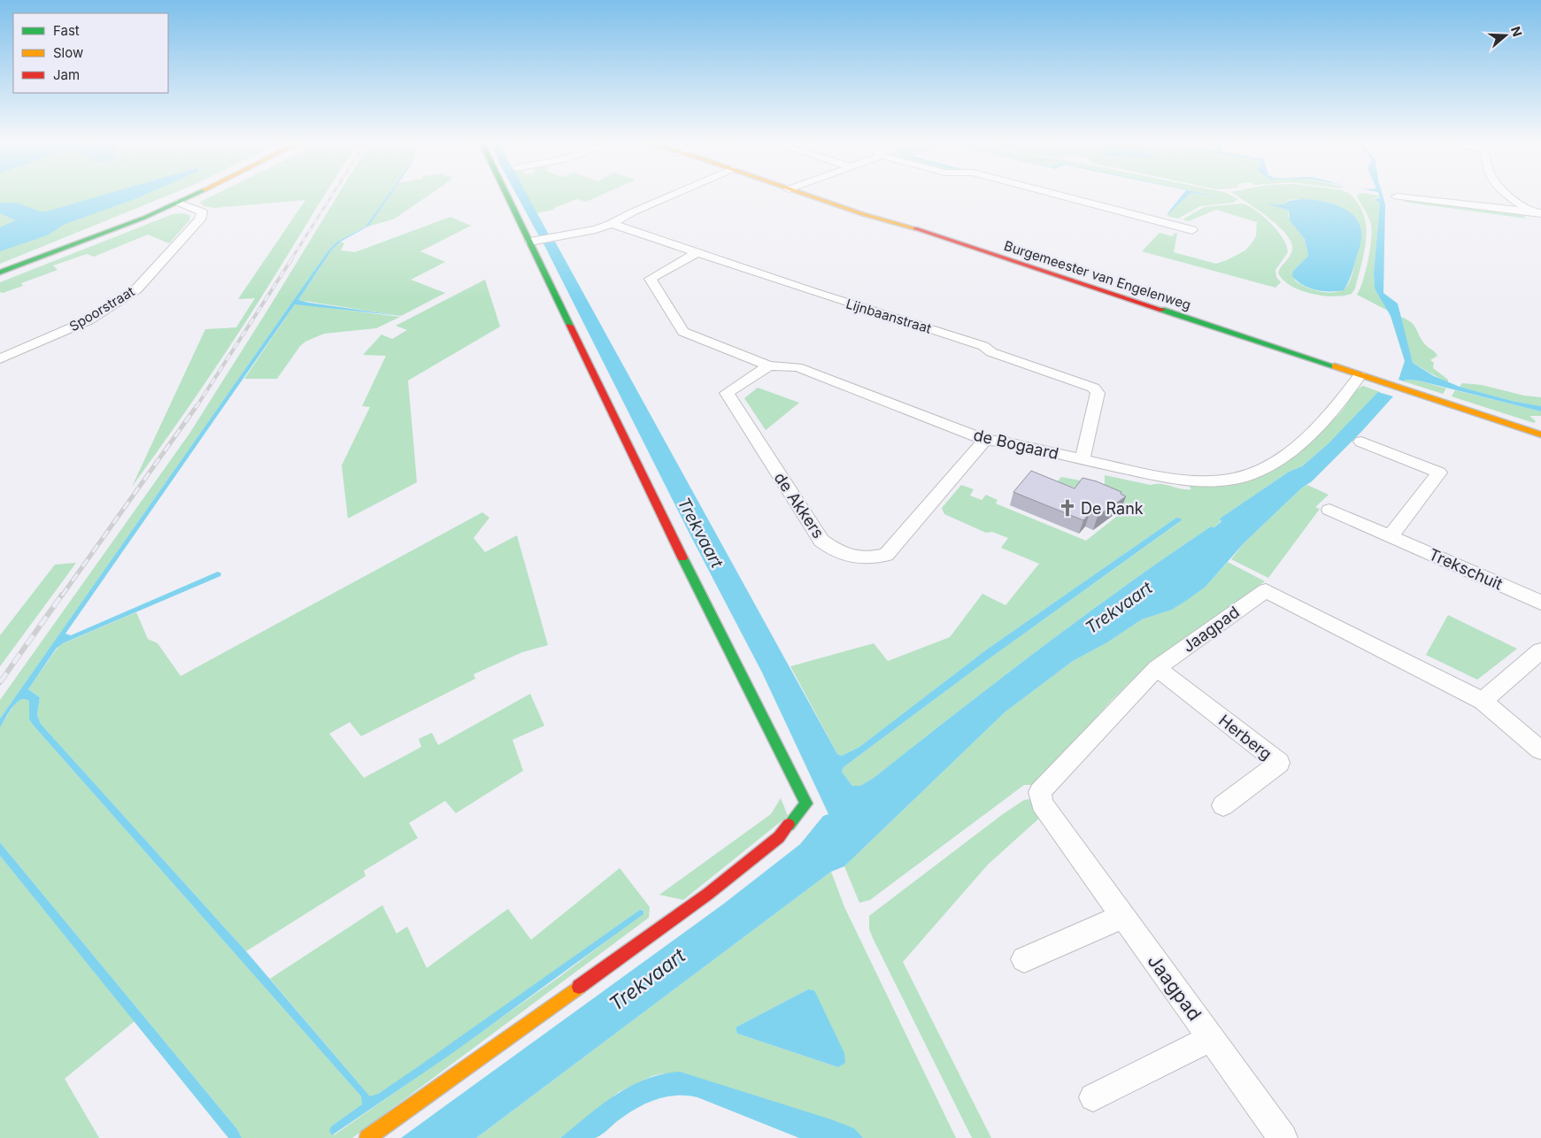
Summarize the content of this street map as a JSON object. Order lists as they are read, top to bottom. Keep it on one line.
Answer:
{"streets":{"street":["Burgemeester van Engelenweg","Spoorstraat","Lijnbaanstraat","de Bogaard","de Akkers","Trekschuit","Jaagpad","Herberg"]},"crossings":[["Burgemeester van Engelenweg","de Bogaard"],["Lijnbaanstraat","de Bogaard"],["de Bogaard","de Akkers"],["Jaagpad","Herberg"]],"water":["Trekvaart"],"places":{"church":["De Rank"]},"legend":["Fast","Slow","Jam"],"north":"right"}
